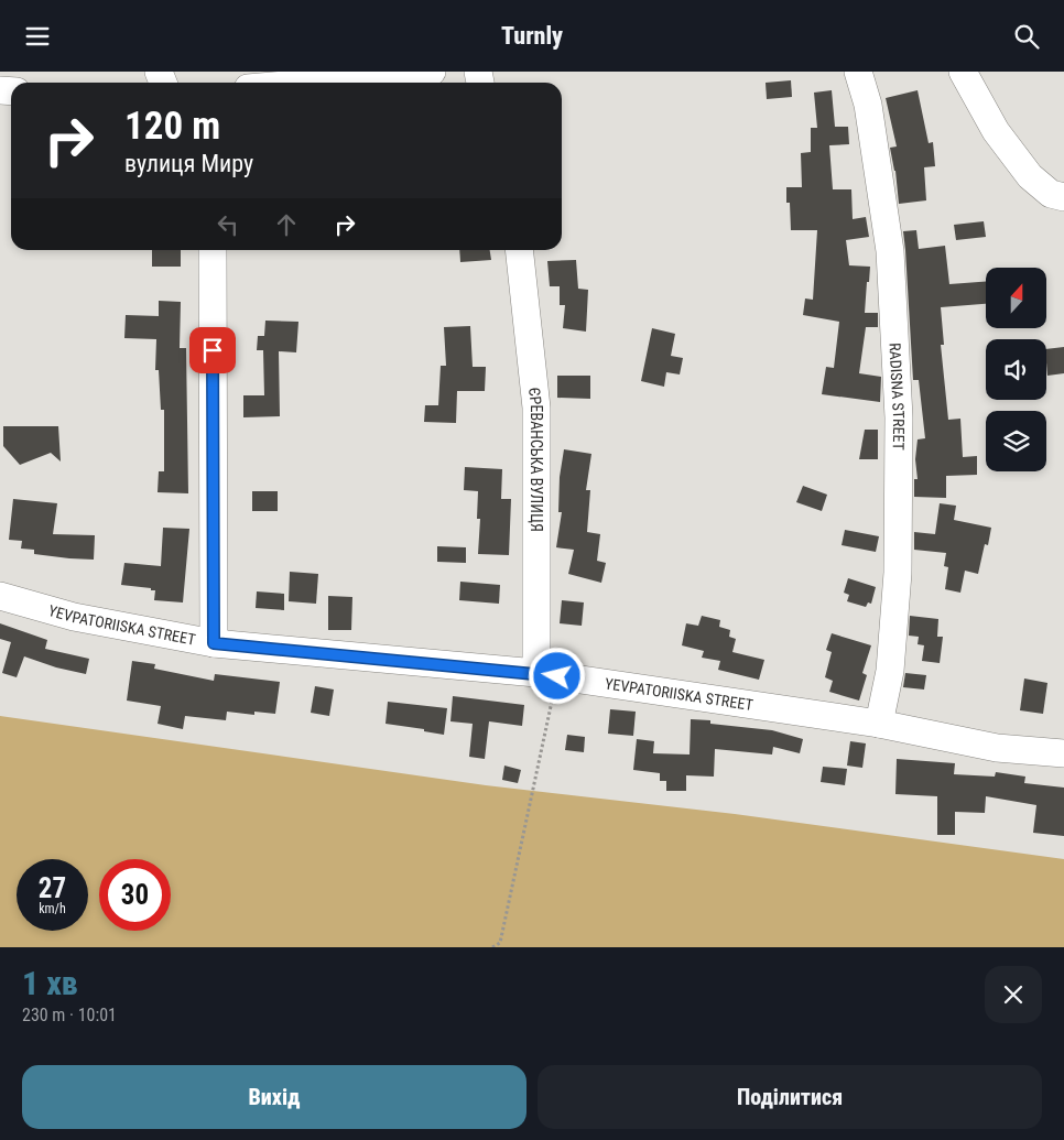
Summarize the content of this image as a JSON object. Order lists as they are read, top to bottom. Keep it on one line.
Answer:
{"streets":{"street":["RADISNA STREET","ЄРЕВАНСЬКА ВУЛИЦЯ","YEVPATORIISKA STREET"]},"crossings":[["RADISNA STREET","YEVPATORIISKA STREET"],["ЄРЕВАНСЬКА ВУЛИЦЯ","YEVPATORIISKA STREET"]],"north":"top","page":{"header":"Turnly","turn":["120 m","вулиця Миру"],"speed":"27 km/h","limit":"30","heading":["1 хв","230 m · 10:01"],"buttons":["Вихід","Поділитися"]}}
